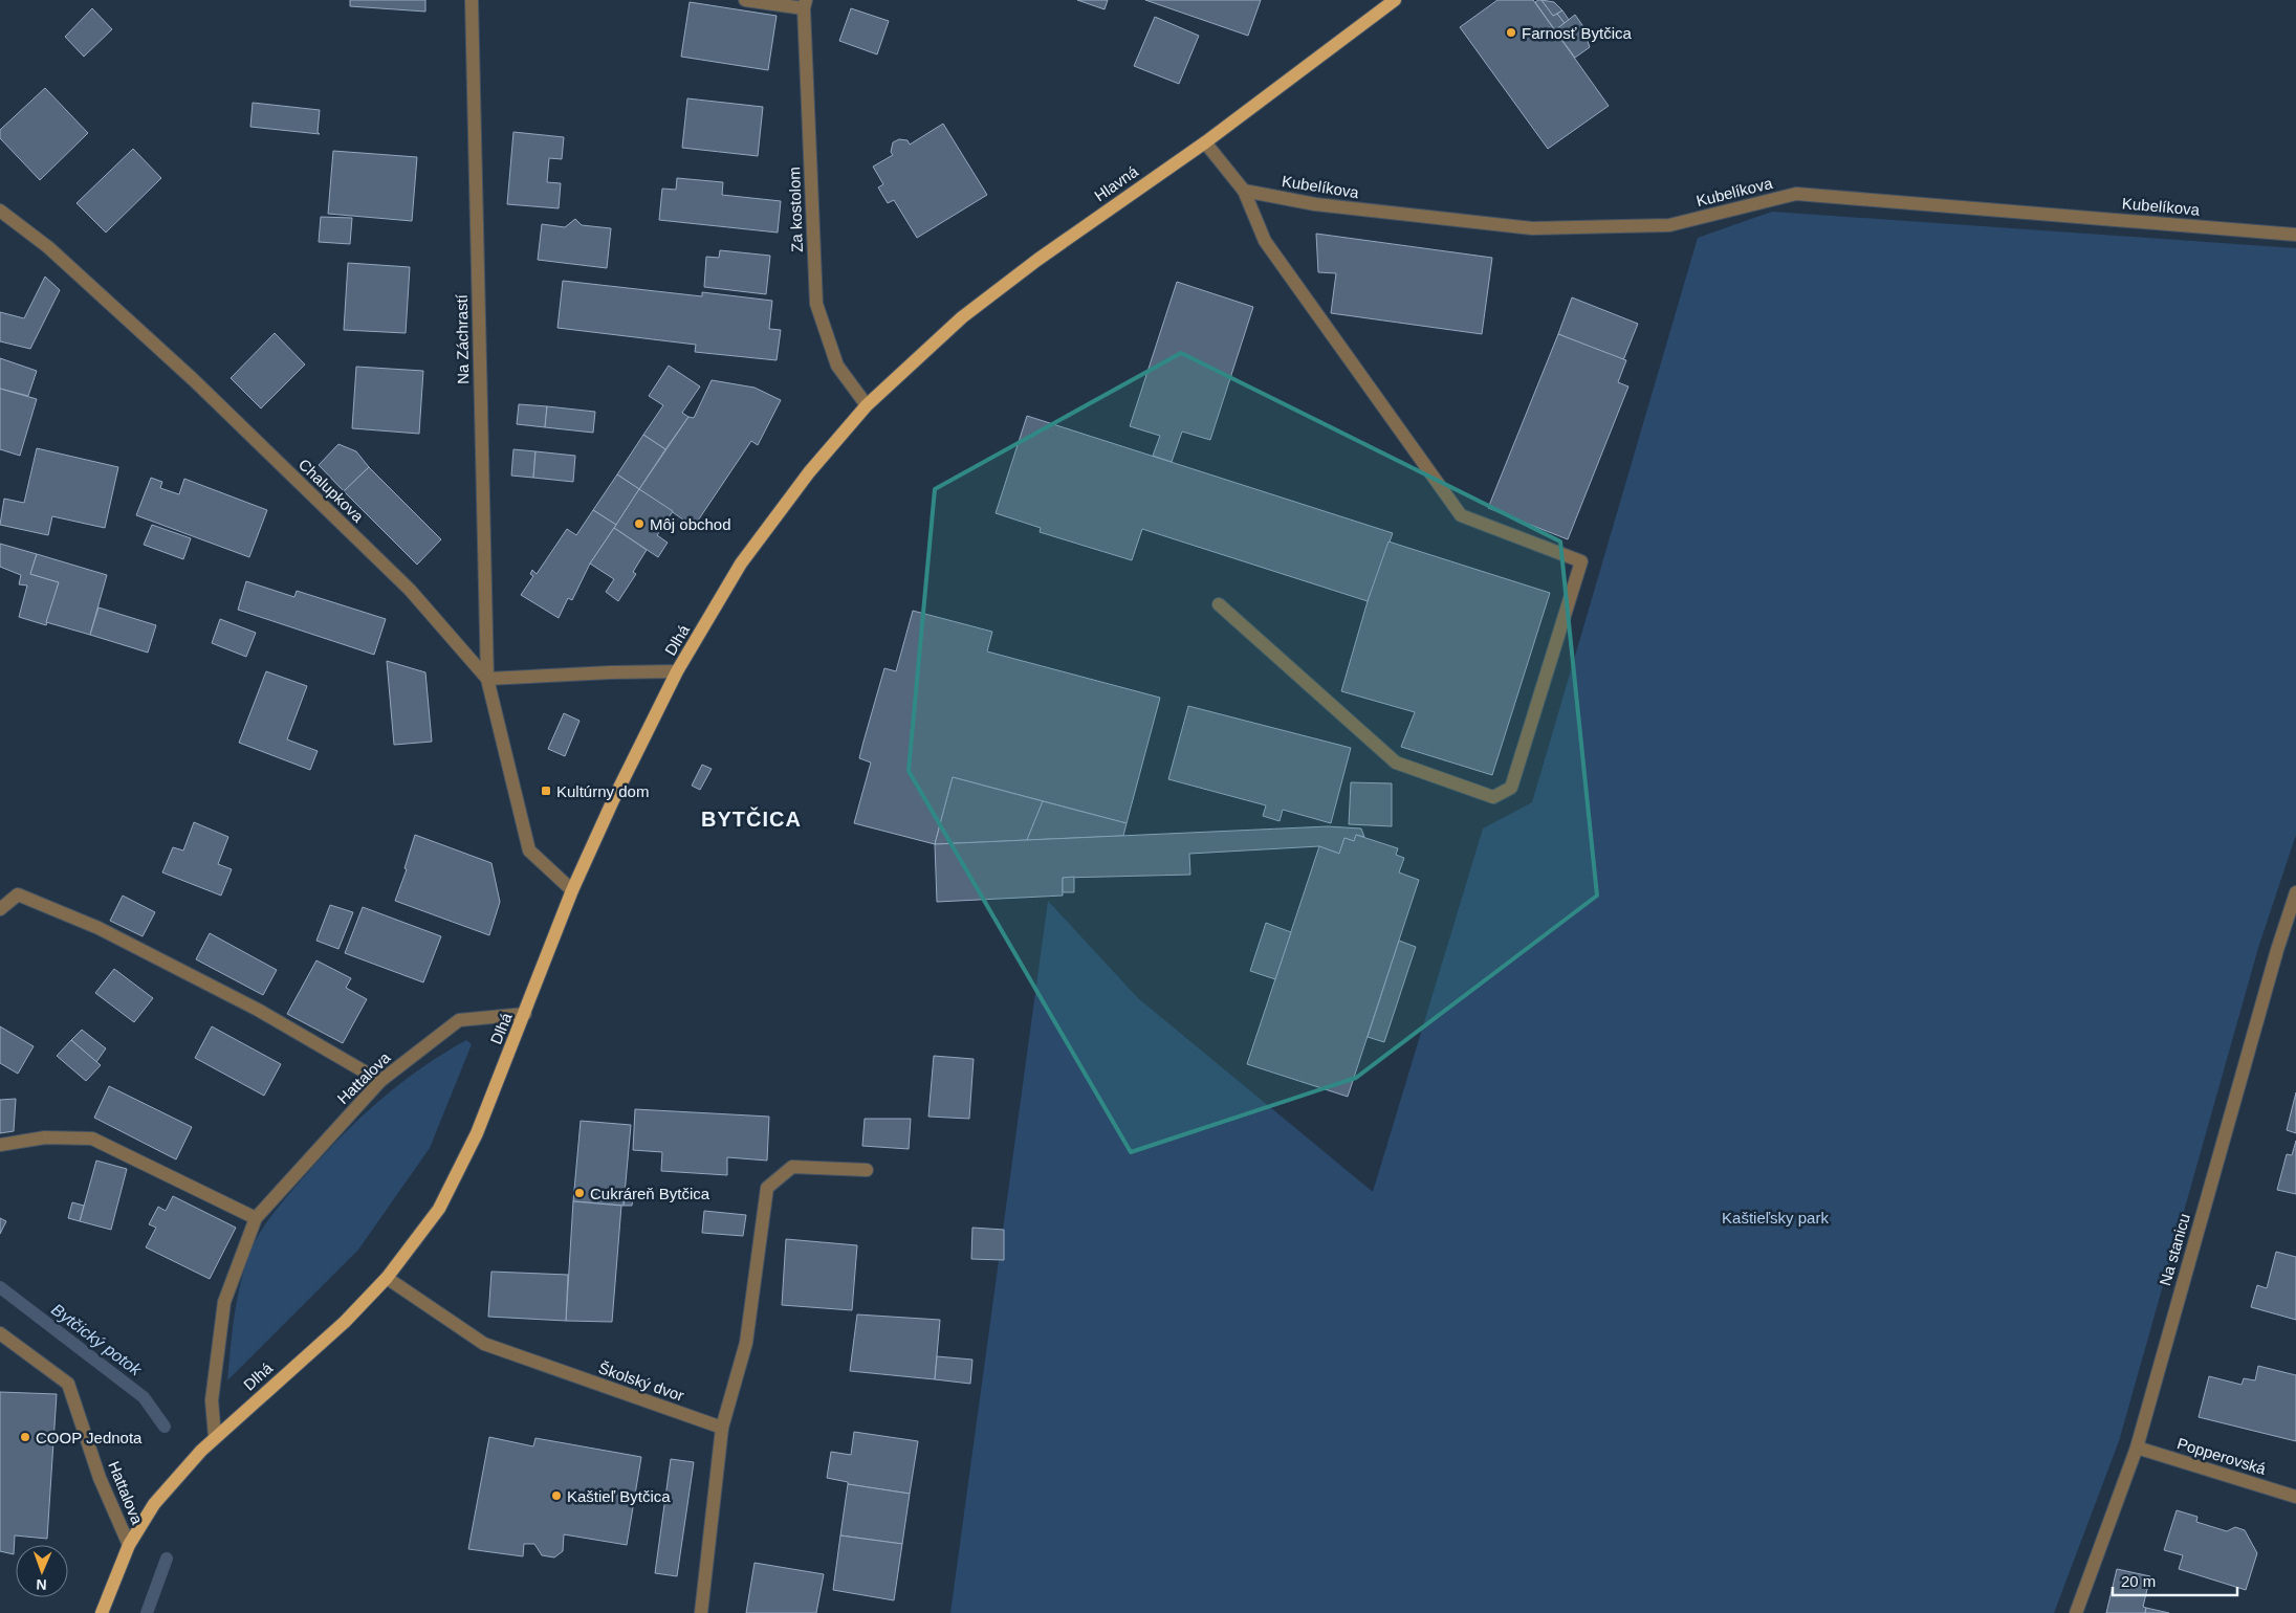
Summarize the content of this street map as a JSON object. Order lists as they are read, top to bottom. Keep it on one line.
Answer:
{"streets":{"main road":["Hlavná","Dlhá"],"street":["Kubelíkova","Za kostolom","Na Záchrastí","Chalupkova","Hattalova","Na stanicu","Školský dvor","Popperovská"]},"crossings":[["Hlavná","Za kostolom"],["Hlavná","Dlhá"],["Za kostolom","Dlhá"],["Na Záchrastí","Chalupkova"],["Dlhá","Hattalova"],["Dlhá","Školský dvor"],["Na stanicu","Popperovská"]],"districts":["BYTČICA"],"water":["Bytčický potok"],"parks":["Kaštieľsky park"],"places":{"other":["Farnosť Bytčica","Môj obchod","Cukráreň Bytčica","COOP Jednota","Kaštieľ Bytčica"],"transit":["Kultúrny dom"]},"scale_bar":"20 m","north":"bottom"}
